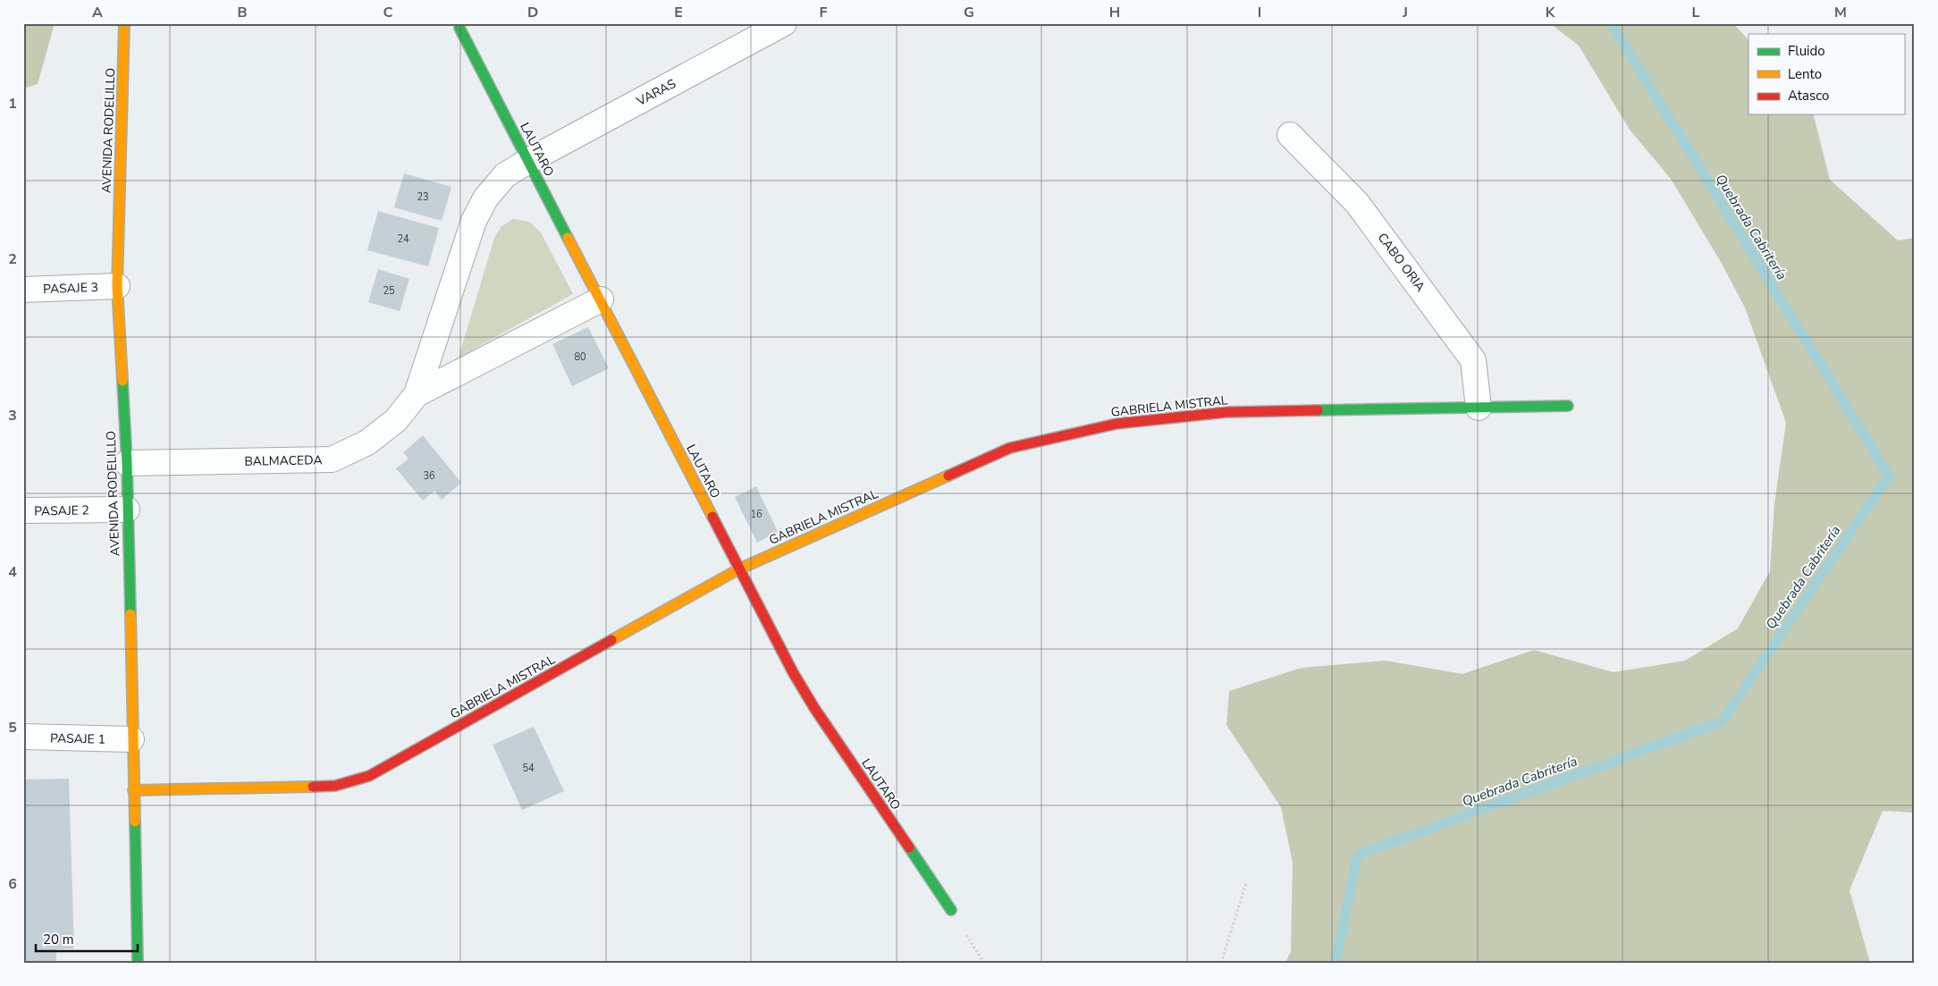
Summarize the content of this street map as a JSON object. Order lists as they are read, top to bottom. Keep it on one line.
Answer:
{"streets":{"street":["VARAS","AVENIDA RODELILLO","LAUTARO","CABO ORIA","PASAJE 3","GABRIELA MISTRAL","BALMACEDA","PASAJE 2","PASAJE 1"]},"crossings":[["VARAS","LAUTARO"],["VARAS","BALMACEDA"],["AVENIDA RODELILLO","PASAJE 3"],["AVENIDA RODELILLO","GABRIELA MISTRAL"],["AVENIDA RODELILLO","BALMACEDA"],["AVENIDA RODELILLO","PASAJE 2"],["AVENIDA RODELILLO","PASAJE 1"],["LAUTARO","GABRIELA MISTRAL"],["LAUTARO","BALMACEDA"],["CABO ORIA","GABRIELA MISTRAL"]],"water":["Quebrada Cabritería"],"house_numbers":["23","24","25","80","36","16","54"],"legend":["Fluido","Lento","Atasco"],"scale_bar":"20 m","grid":{"columns":["A","B","C","D","E","F","G","H","I","J","K","L","M"],"rows":["1","2","3","4","5","6"]}}
